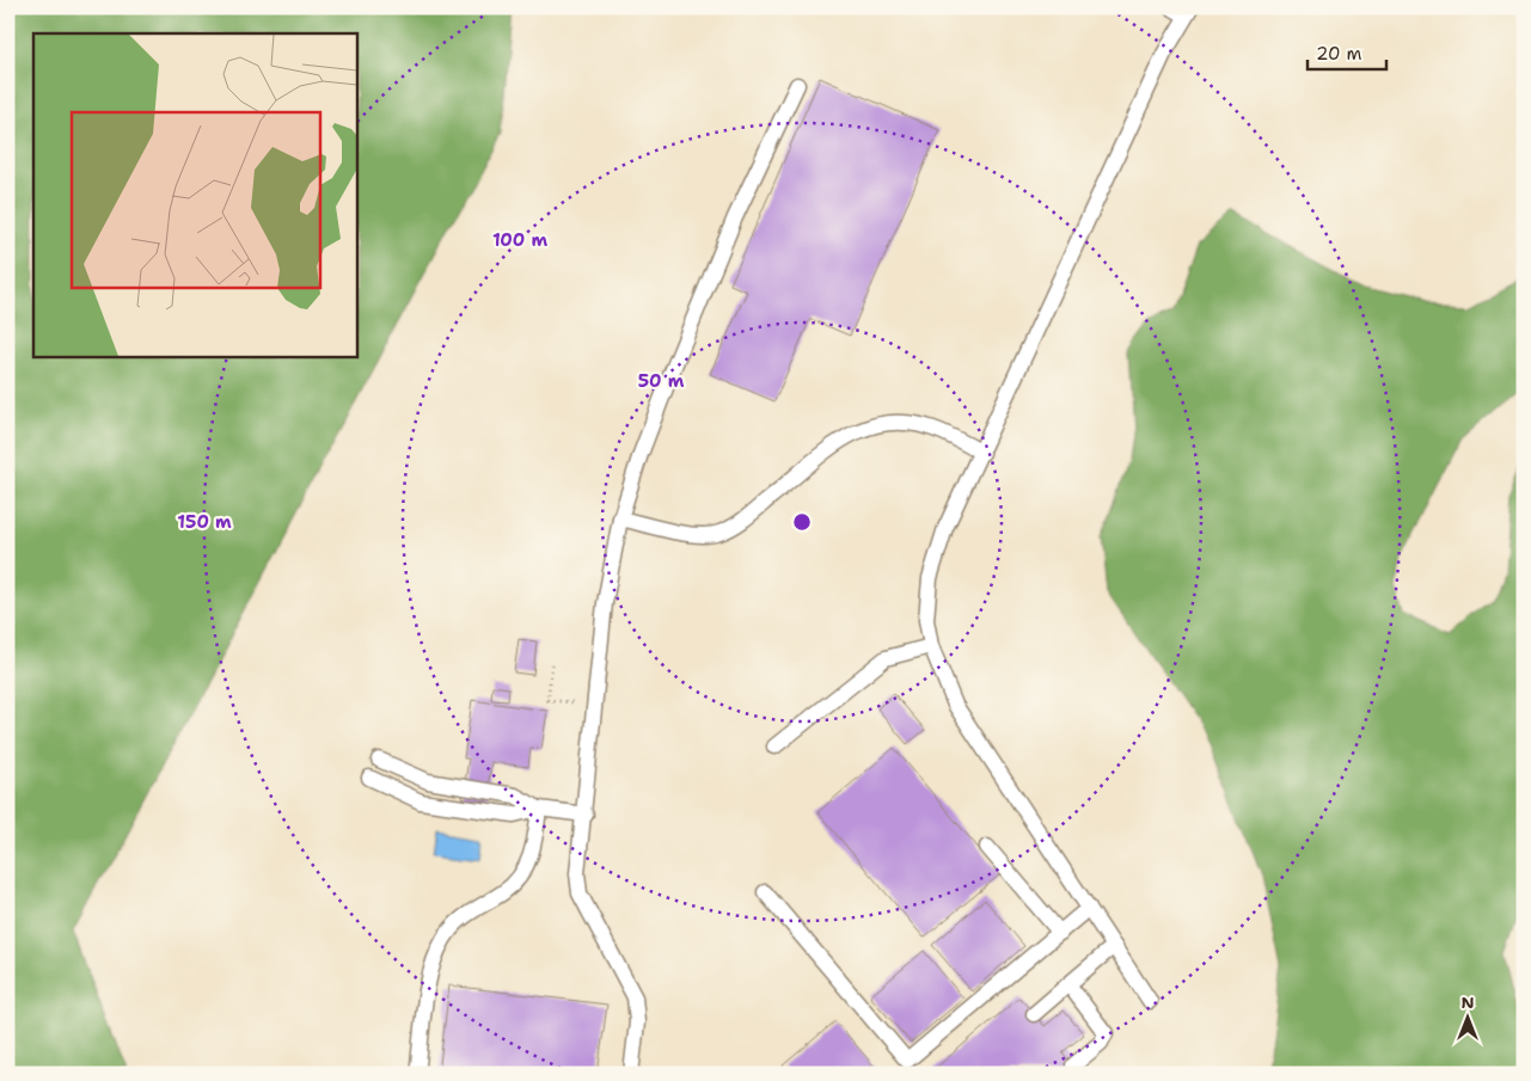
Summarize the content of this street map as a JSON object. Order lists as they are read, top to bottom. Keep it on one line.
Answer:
{"scale_bar":"20 m","north":"top","rings":["100 m","50 m","150 m"]}
